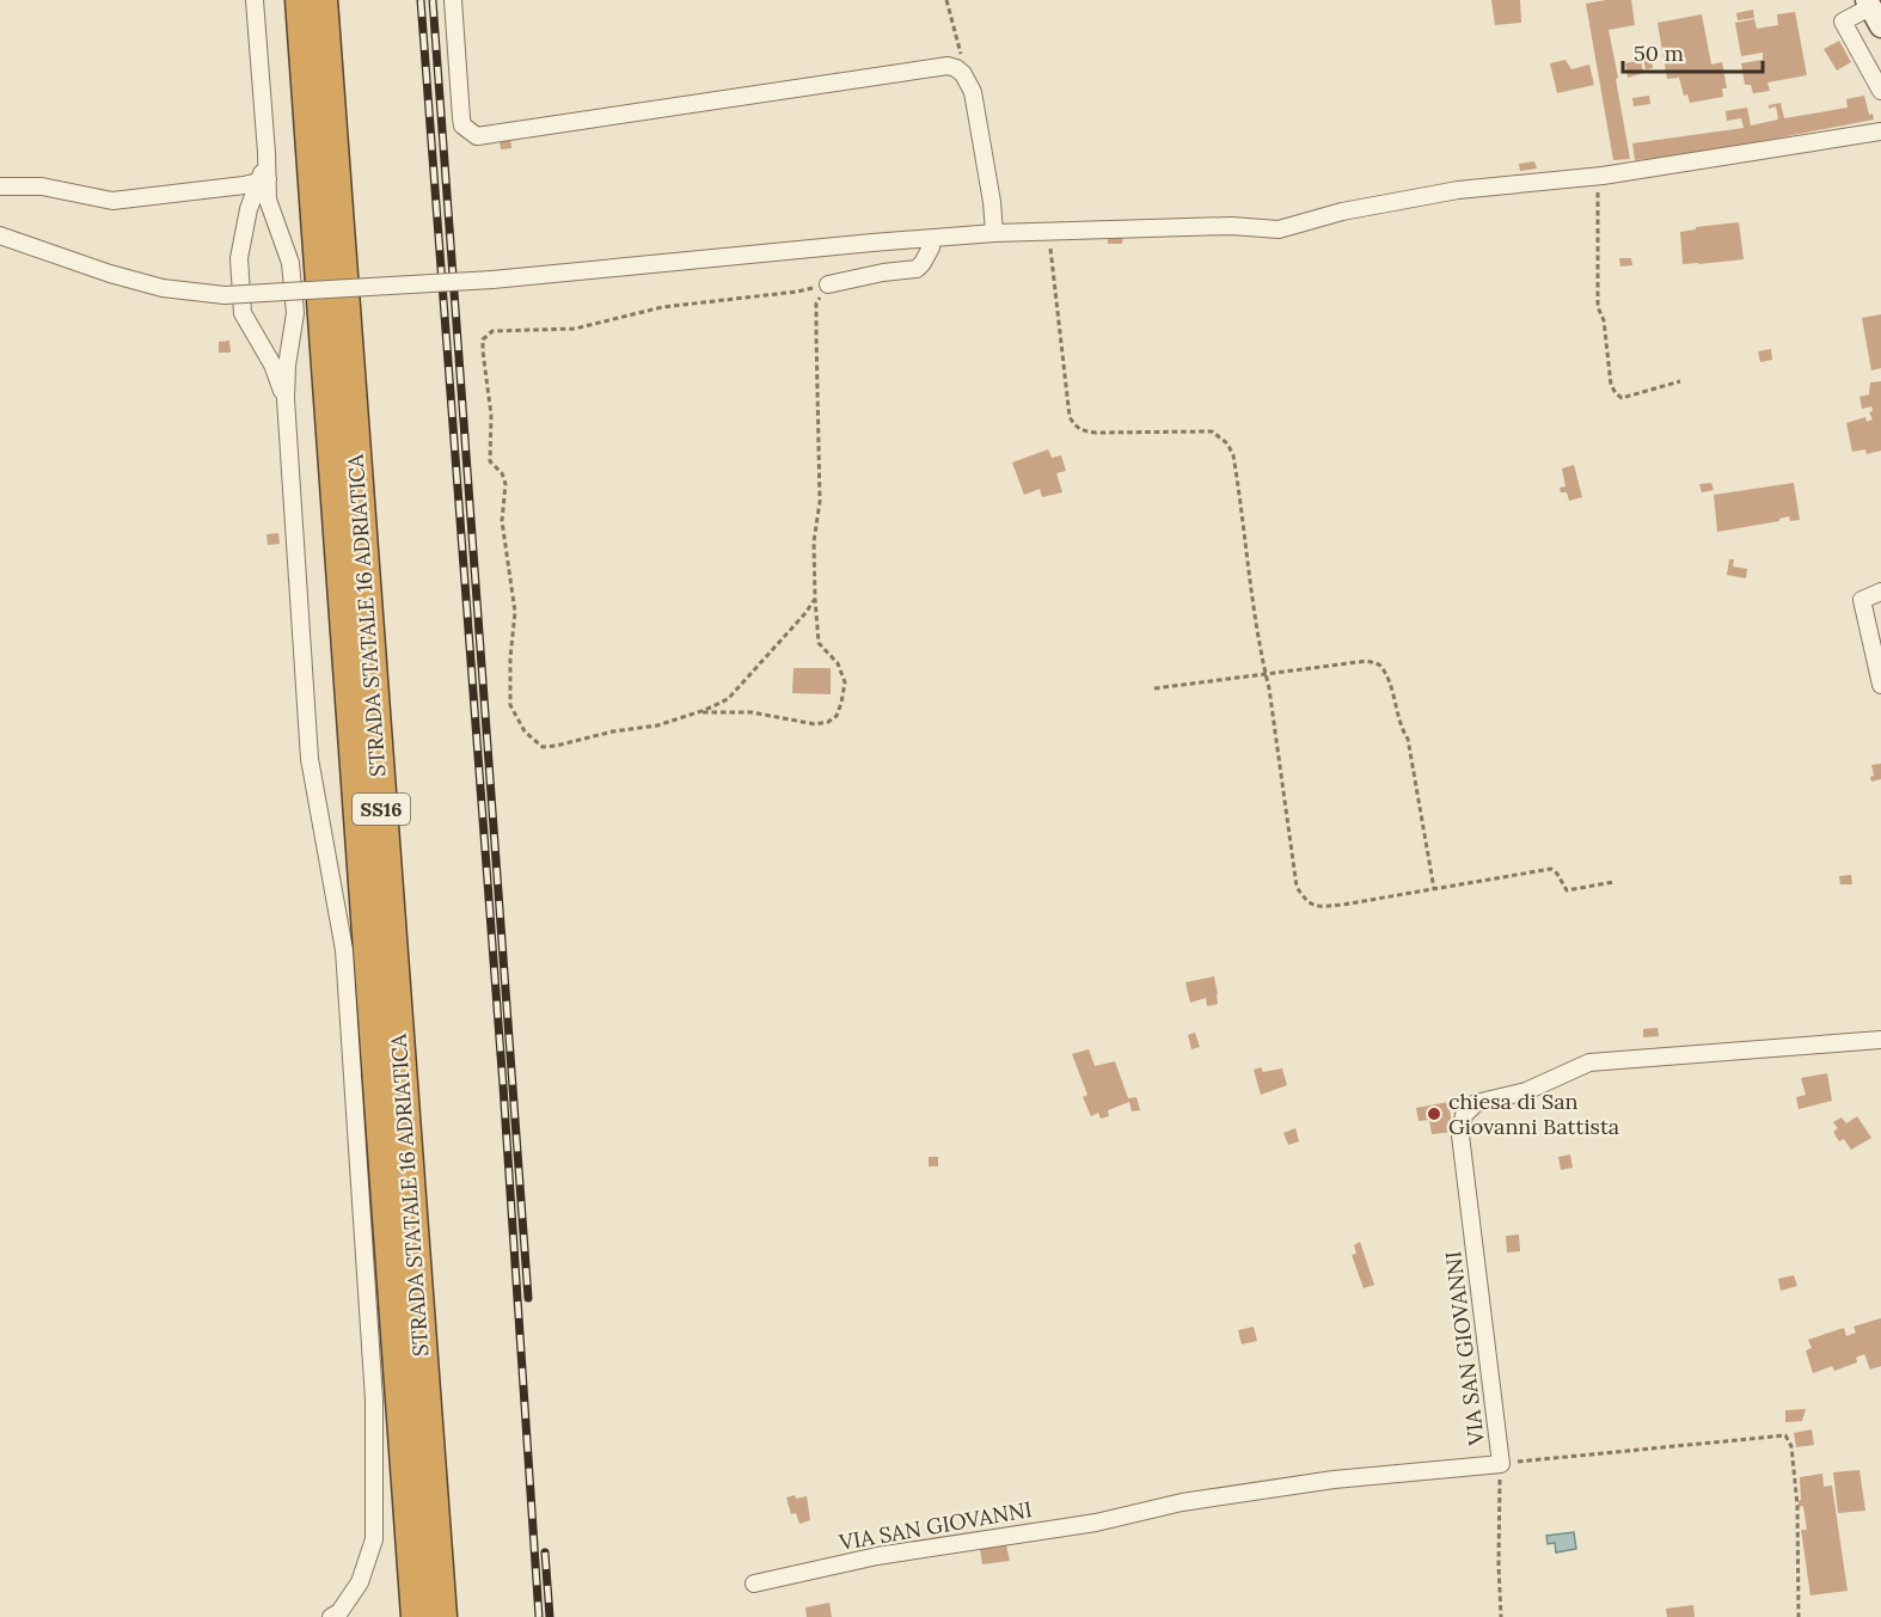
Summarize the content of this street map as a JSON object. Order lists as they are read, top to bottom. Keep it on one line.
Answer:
{"streets":{"highway":["STRADA STATALE 16 ADRIATICA","SS16"],"street":["VIA SAN GIOVANNI"]},"places":["chiesa di San Giovanni Battista"],"scale_bar":"50 m"}
